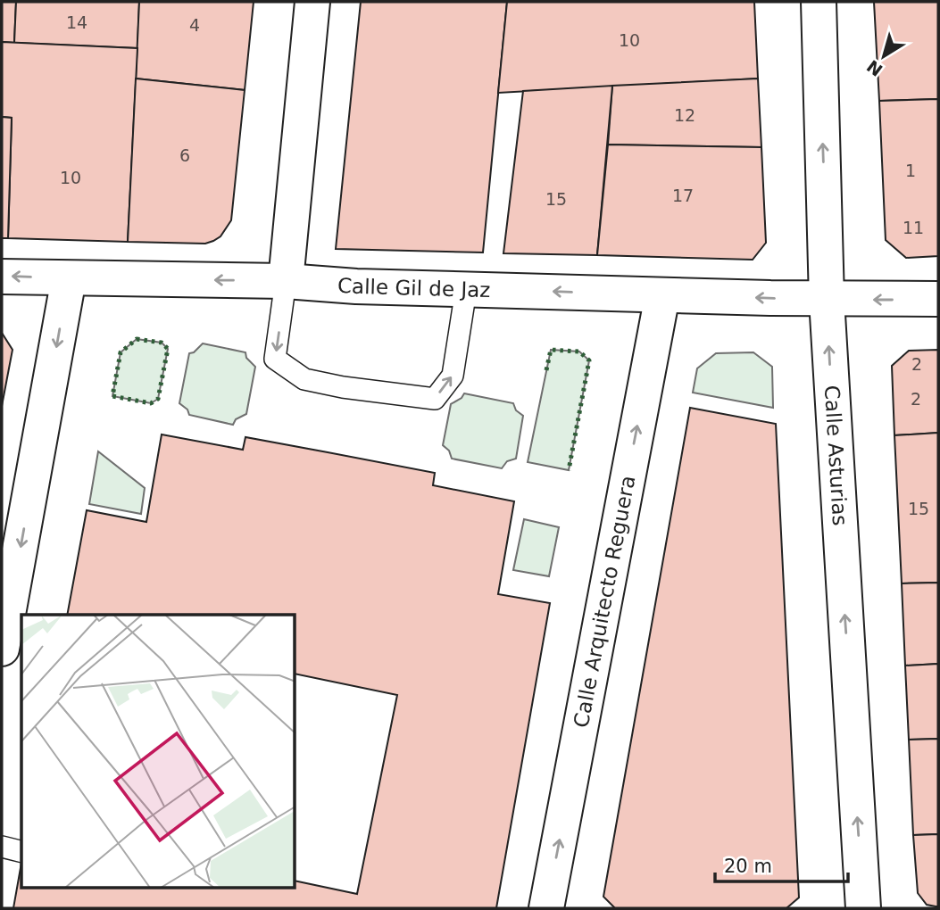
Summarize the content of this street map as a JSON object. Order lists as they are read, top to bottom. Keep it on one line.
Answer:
{"streets":{"street":["Calle Gil de Jaz","Calle Asturias","Calle Arquitecto Reguera"]},"crossings":[["Calle Gil de Jaz","Calle Asturias"],["Calle Gil de Jaz","Calle Arquitecto Reguera"]],"one_way":["Calle Gil de Jaz","Calle Asturias","Calle Arquitecto Reguera"],"house_numbers":["14","4","10","12","6","1","10","17","15","11","2","2","15"],"scale_bar":"20 m","north":"bottom left"}
